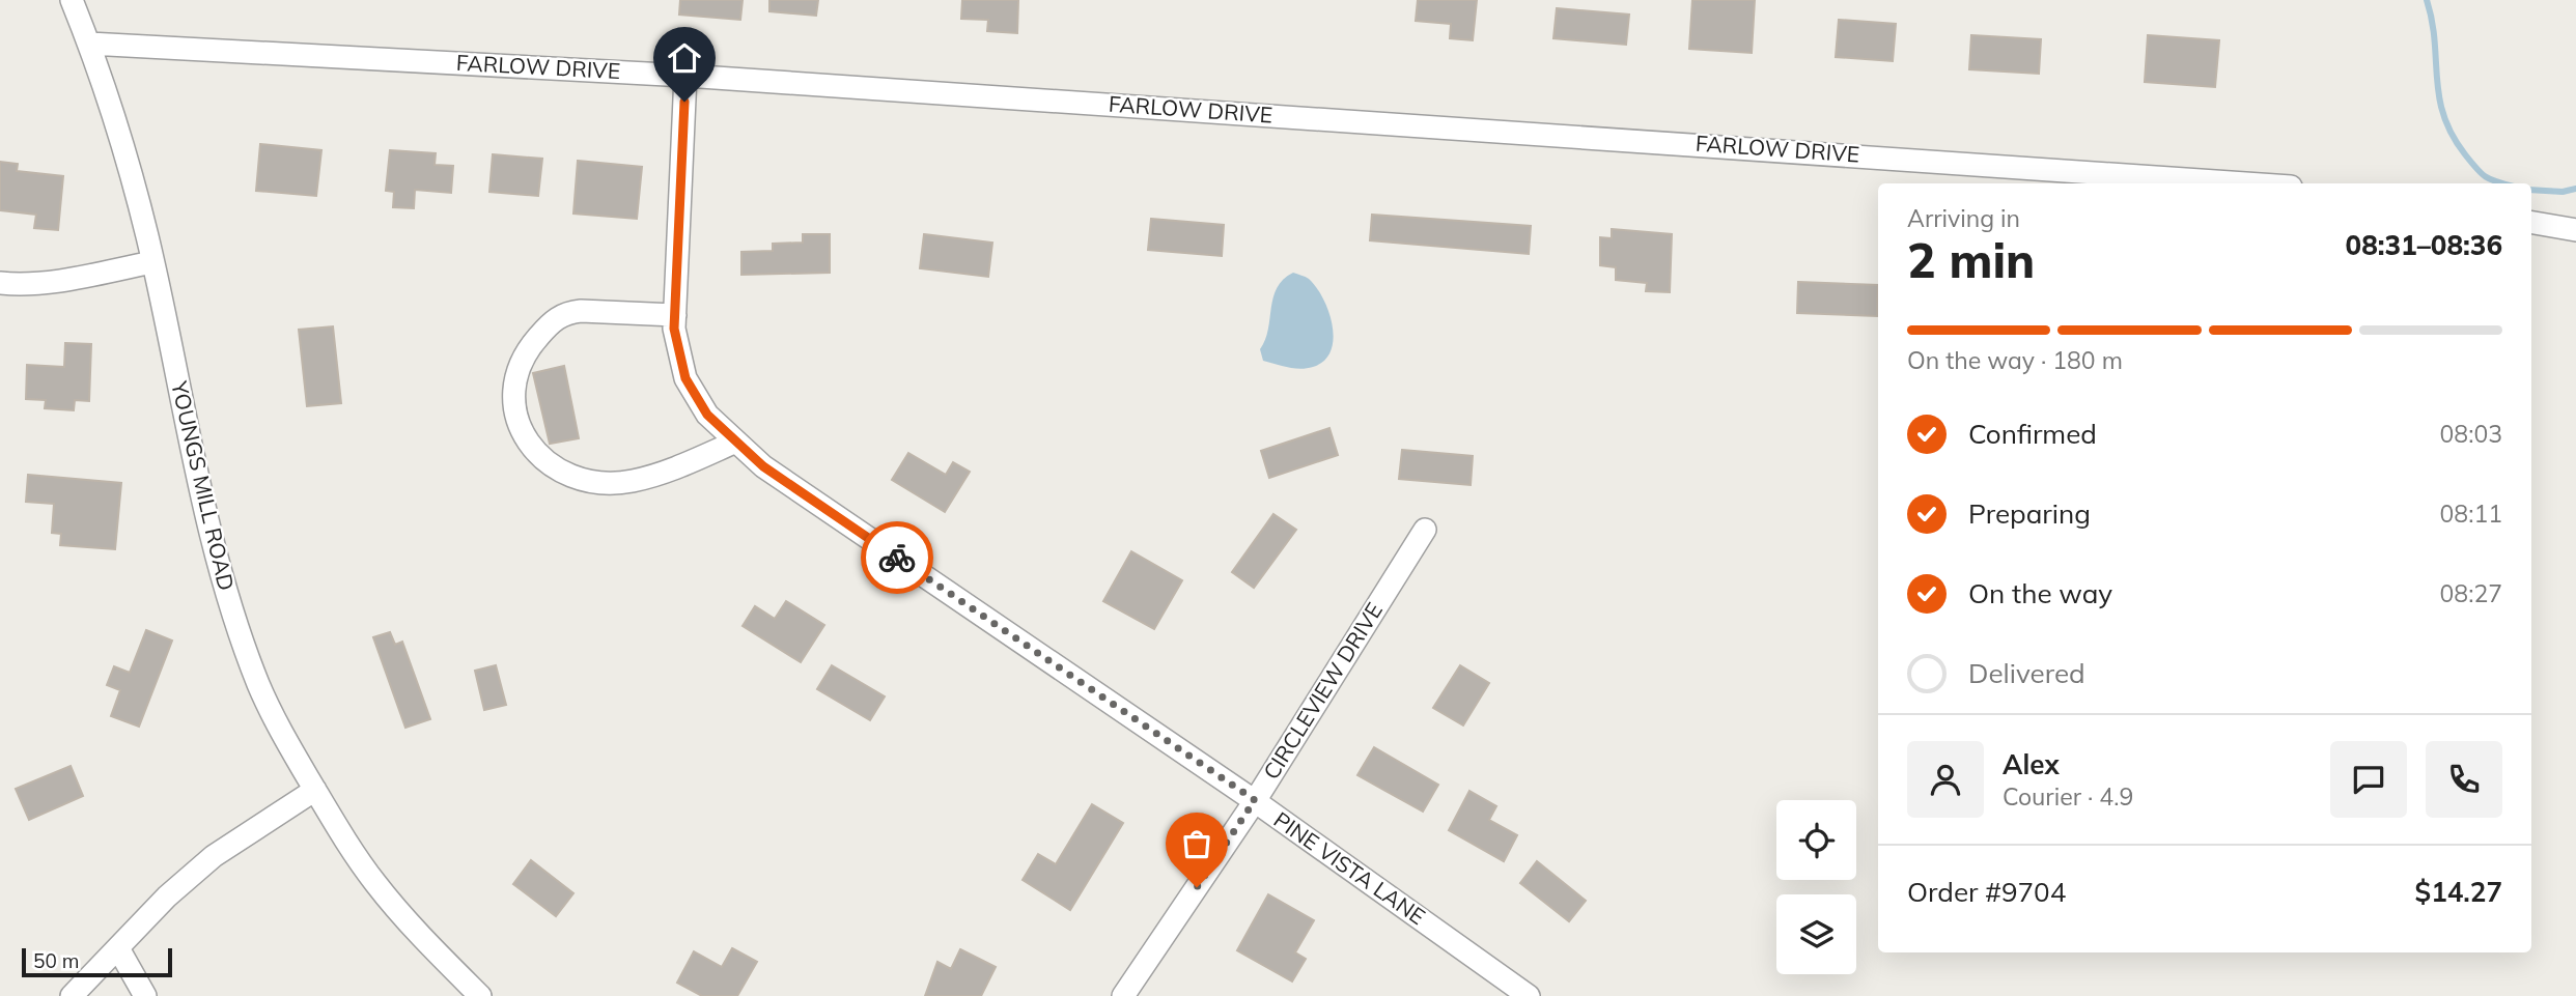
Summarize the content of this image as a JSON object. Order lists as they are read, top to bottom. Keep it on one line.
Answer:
{"streets":{"street":["FARLOW DRIVE","YOUNGS MILL ROAD","CIRCLEVIEW DRIVE","PINE VISTA LANE"]},"crossings":[["FARLOW DRIVE","YOUNGS MILL ROAD"],["FARLOW DRIVE","PINE VISTA LANE"],["CIRCLEVIEW DRIVE","PINE VISTA LANE"]],"scale_bar":"50 m","page":{"heading":["2 min","Arriving in","08:31–08:36"],"panel":["Alex","Courier · 4.9","Order #9704","$14.27"],"bar":"On the way · 180 m","list":[["Confirmed","08:03"],["Preparing","08:11"],["On the way","08:27"],"Delivered"],"scale":"50 m"}}
